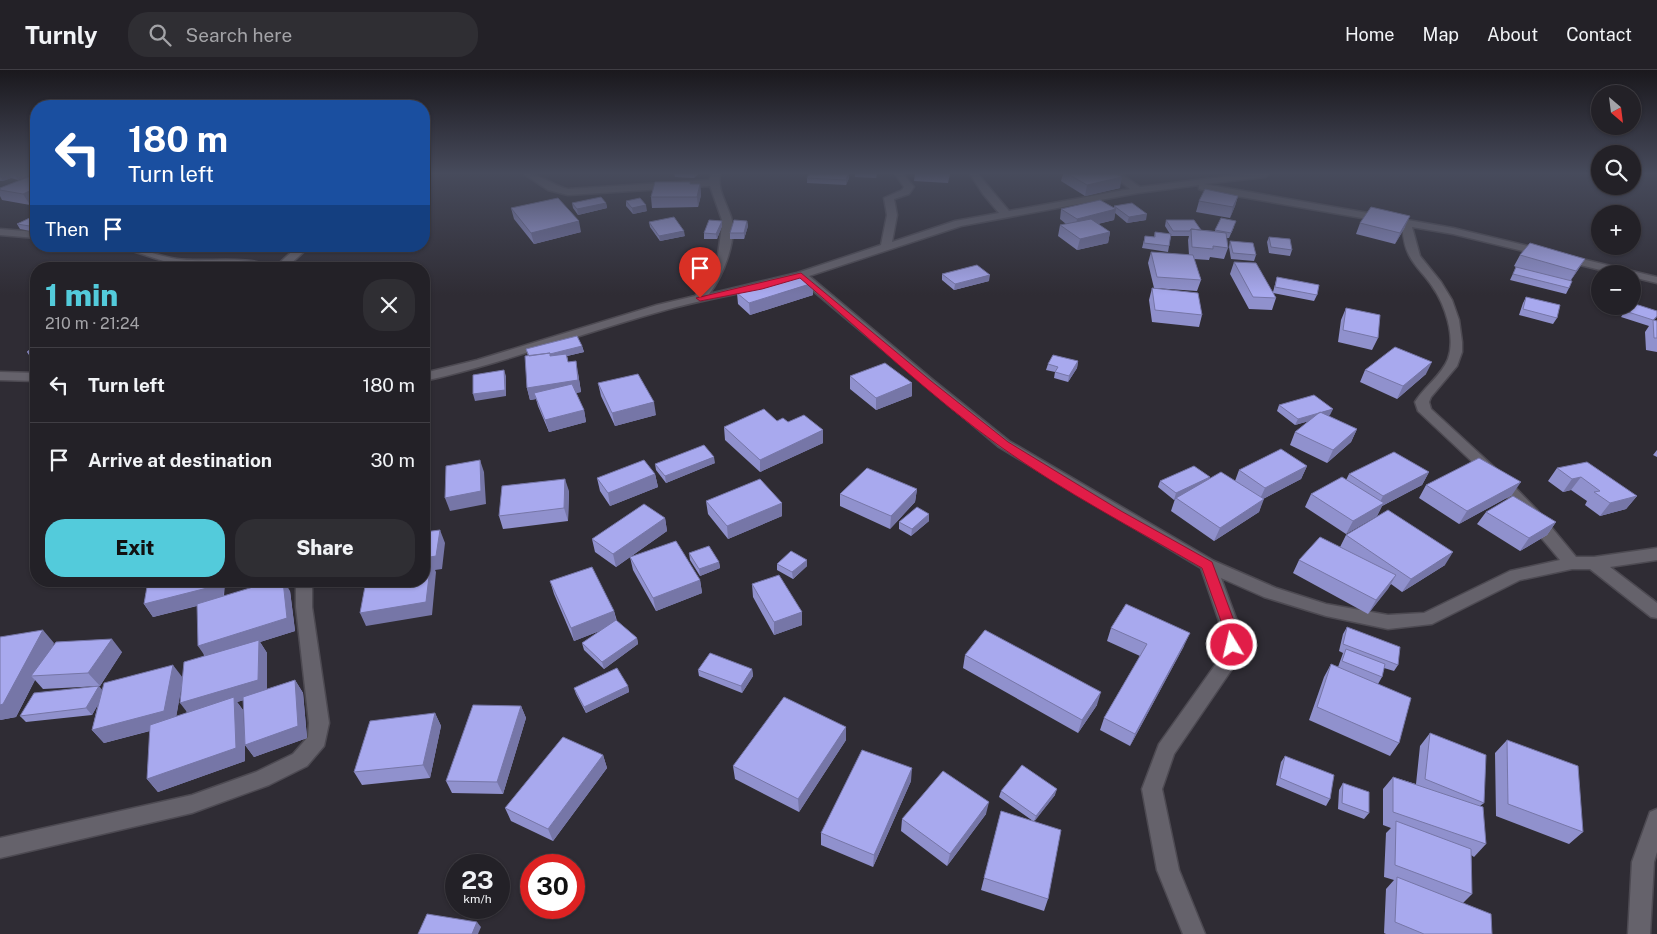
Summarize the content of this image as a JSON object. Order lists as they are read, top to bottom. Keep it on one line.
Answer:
{"north":"bottom right","page":{"header":"Turnly","search":"Search here","nav":["Home","Map","About","Contact"],"map_buttons":["+","−"],"turn":["180 m","Turn left"],"then":"Then","heading":["1 min","210 m · 21:24"],"list":[{"name":"Turn left","value":"180 m"},{"name":"Arrive at destination","value":"30 m"}],"buttons":["Exit","Share"],"speed":"23 km/h","limit":"30"}}
